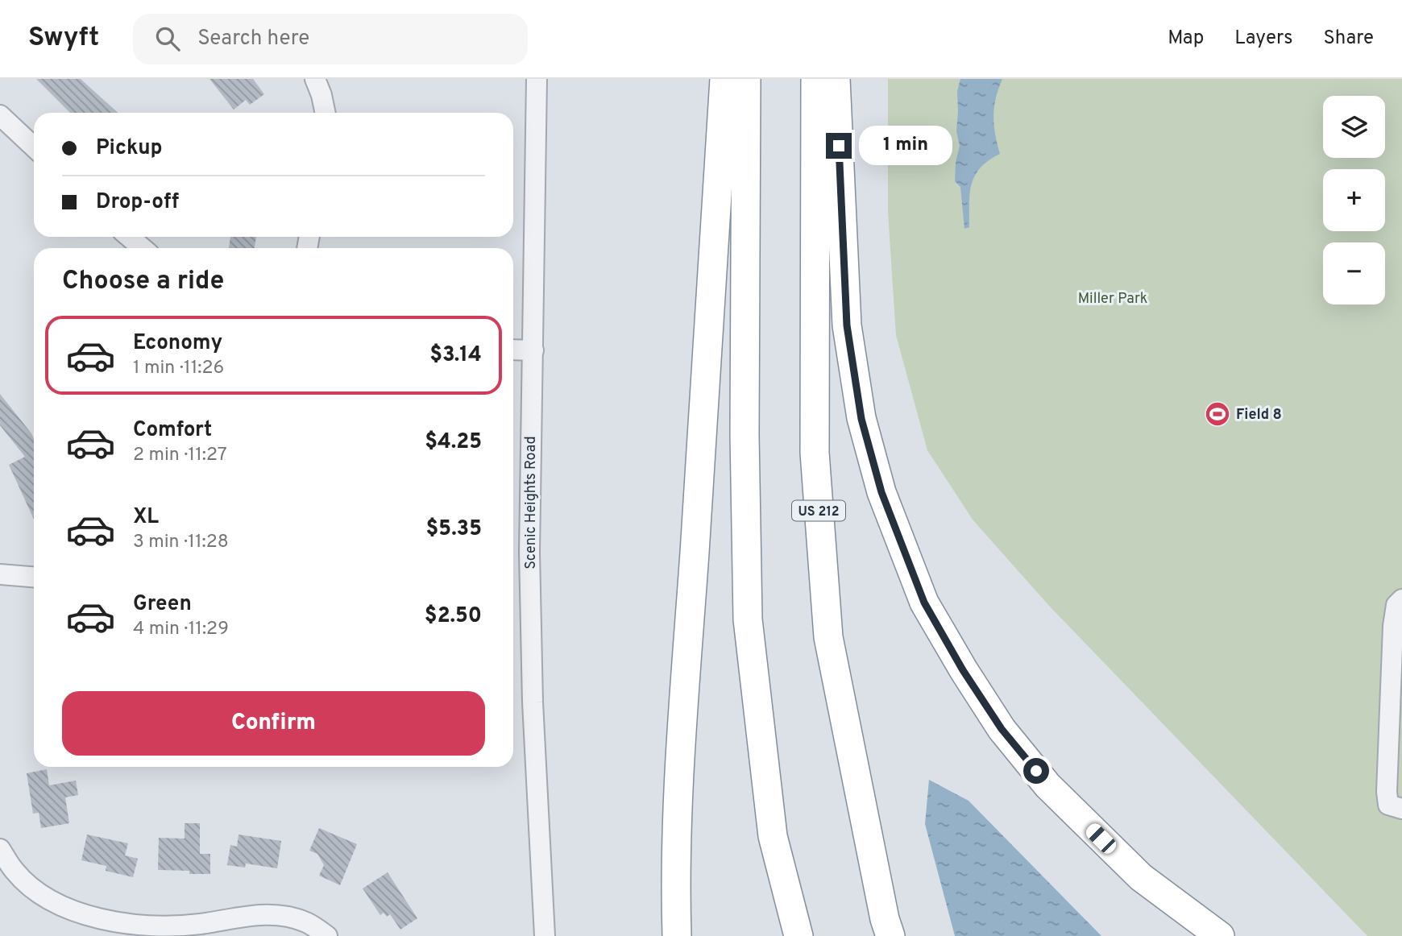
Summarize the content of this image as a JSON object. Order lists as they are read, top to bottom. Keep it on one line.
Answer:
{"streets":{"highway":["US 212"],"street":["Scenic Heights Road"]},"parks":["Miller Park"],"places":{"sports":["Field 8"]},"page":{"header":"Swyft","search":"Search here","nav":["Map","Layers","Share"],"map_buttons":["+","−"],"banner":["Pickup","Drop-off"],"bubble":"1 min","heading":"Choose a ride","list":[{"name":"Economy","note":"1 min · 11:26","value":"$3.14"},{"name":"Comfort","note":"2 min · 11:27","value":"$4.25"},{"name":"XL","note":"3 min · 11:28","value":"$5.35"},{"name":"Green","note":"4 min · 11:29","value":"$2.50"}],"buttons":"Confirm"}}
